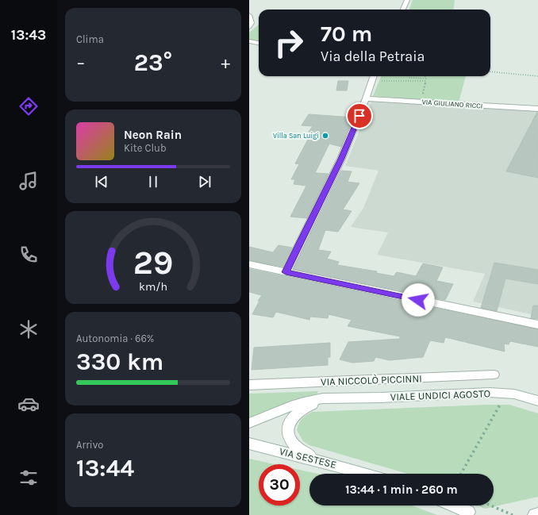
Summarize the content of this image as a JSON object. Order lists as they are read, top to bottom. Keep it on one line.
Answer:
{"streets":{"street":["VIA GIULIANO RICCI","VIA NICCOLÒ PICCINNI","VIALE UNDICI AGOSTO","VIA SESTESE"]},"crossings":[["VIALE UNDICI AGOSTO","VIA SESTESE"]],"places":["Villa San Luigi"],"page":{"tabs":"13:43","tile":["Clima",["Autonomia · 66%","330 km"],["Arrivo","13:44"]],"turn":["70 m","Via della Petraia"],"heat":["−","23°","+"],"song":["Neon Rain","Kite Club"],"limit":"30","trip":"13:44 · 1 min · 260 m","gauge":["29","km/h"]}}
